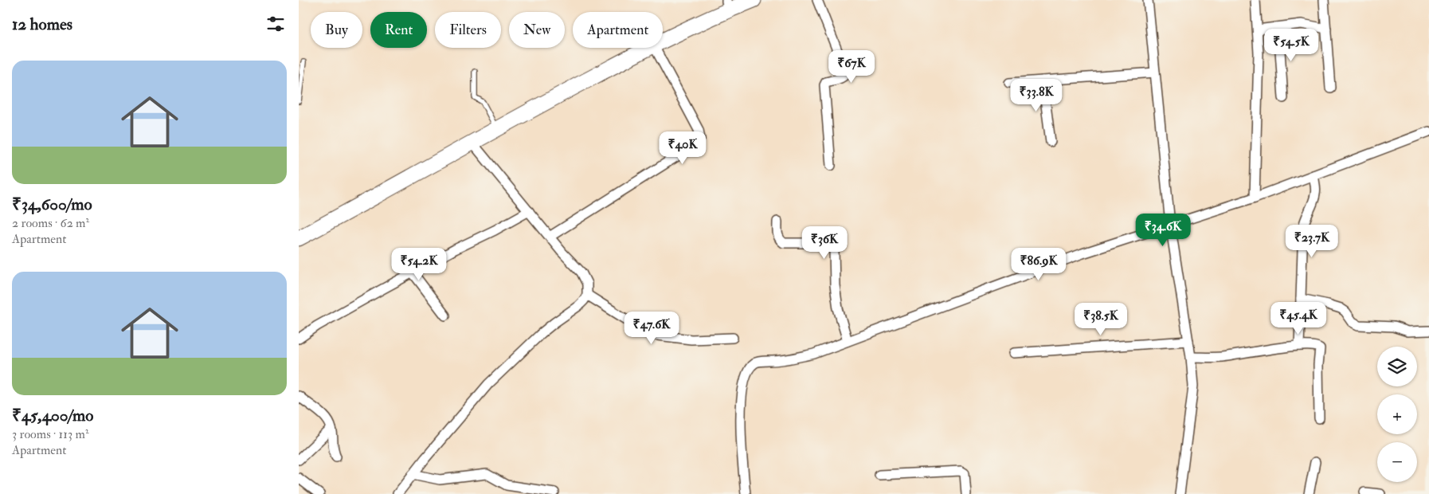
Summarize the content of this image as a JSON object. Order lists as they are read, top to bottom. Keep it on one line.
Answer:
{"page":{"heading":"12 homes","chip":["Buy","Rent","Filters","New","Apartment"],"price":["₹54.5K","₹67K","₹33.8K","₹40K","₹34.6K","₹23.7K","₹36K","₹54.2K","₹86.9K","₹45.4K","₹38.5K","₹47.6K"],"list":[{"name":"₹34,600/mo","note":"2 rooms · 62 m² · Apartment"},{"name":"₹45,400/mo","note":"3 rooms · 113 m² · Apartment"}],"map_buttons":["+","−"]}}
